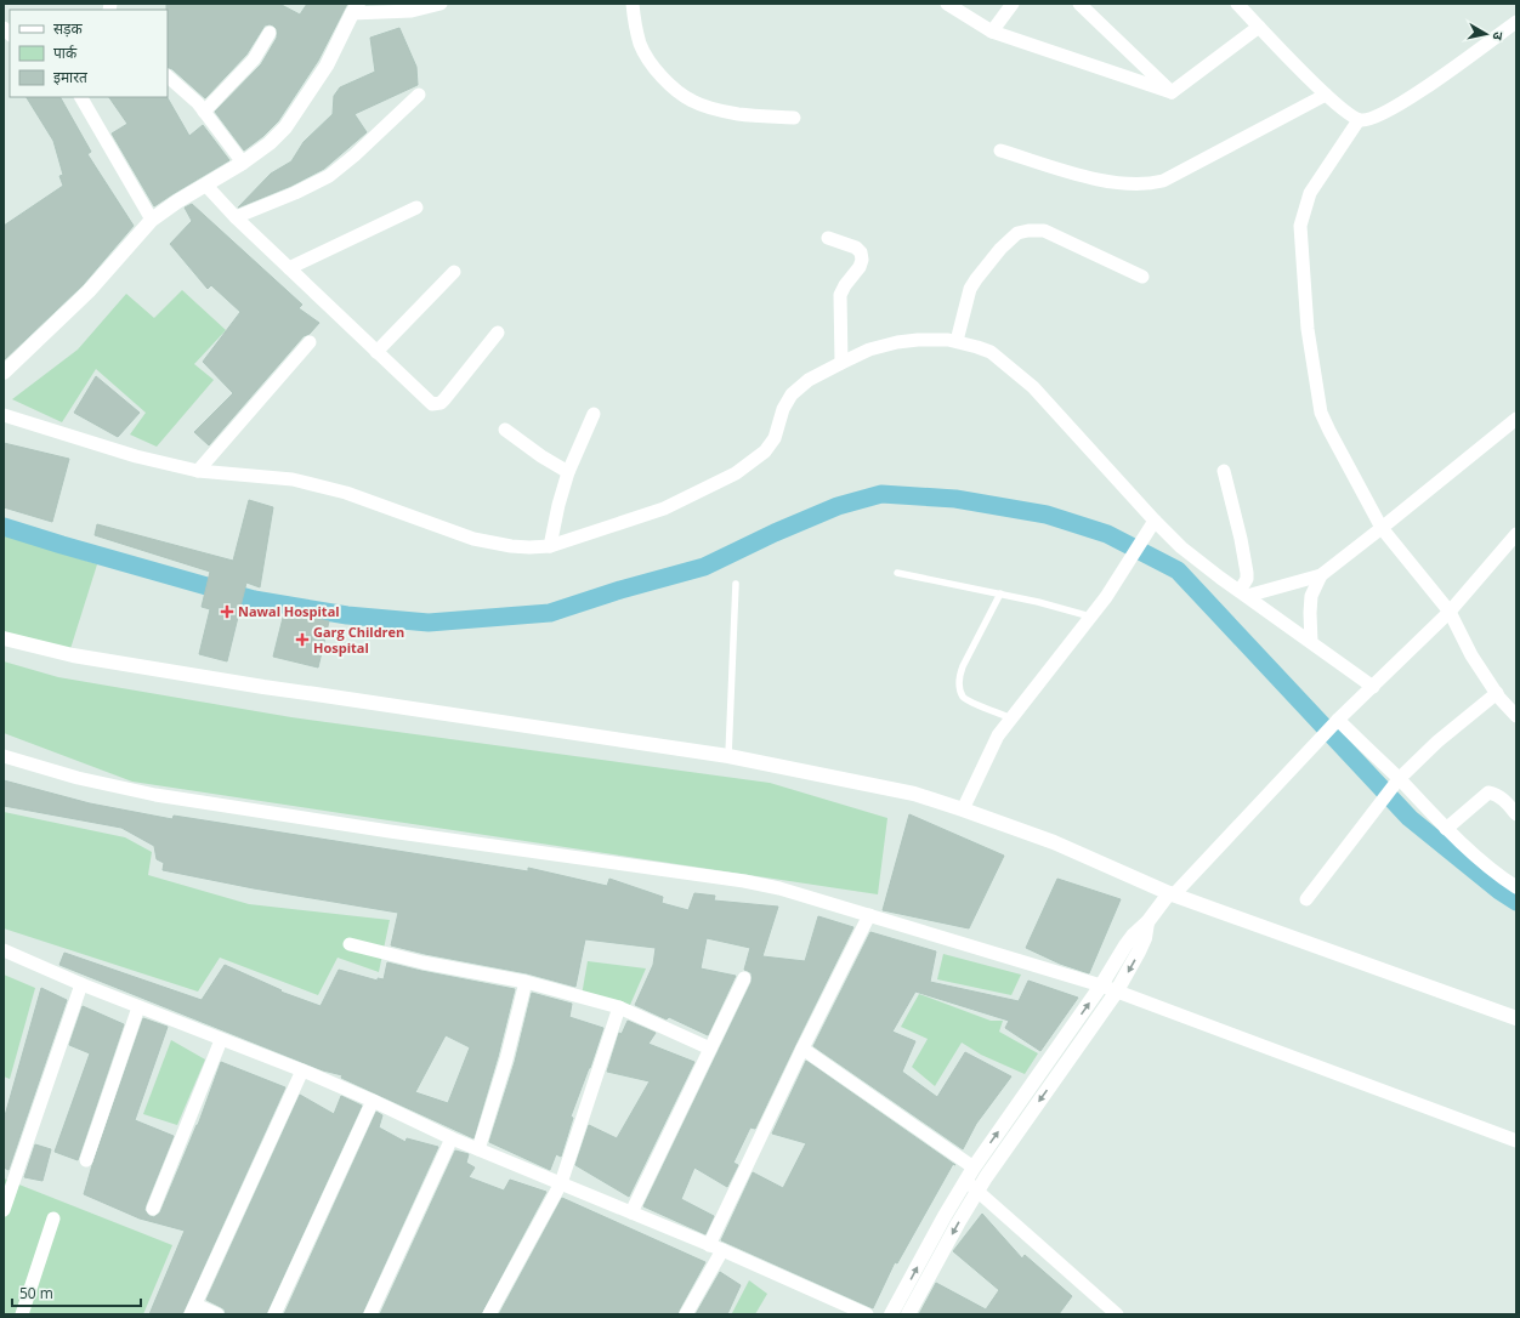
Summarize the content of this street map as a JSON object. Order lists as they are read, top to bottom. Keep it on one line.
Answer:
{"places":{"health":["Nawal Hospital","Garg Children Hospital"]},"legend":["सड़क","पार्क","इमारत"],"scale_bar":"50 m","north":"right"}
